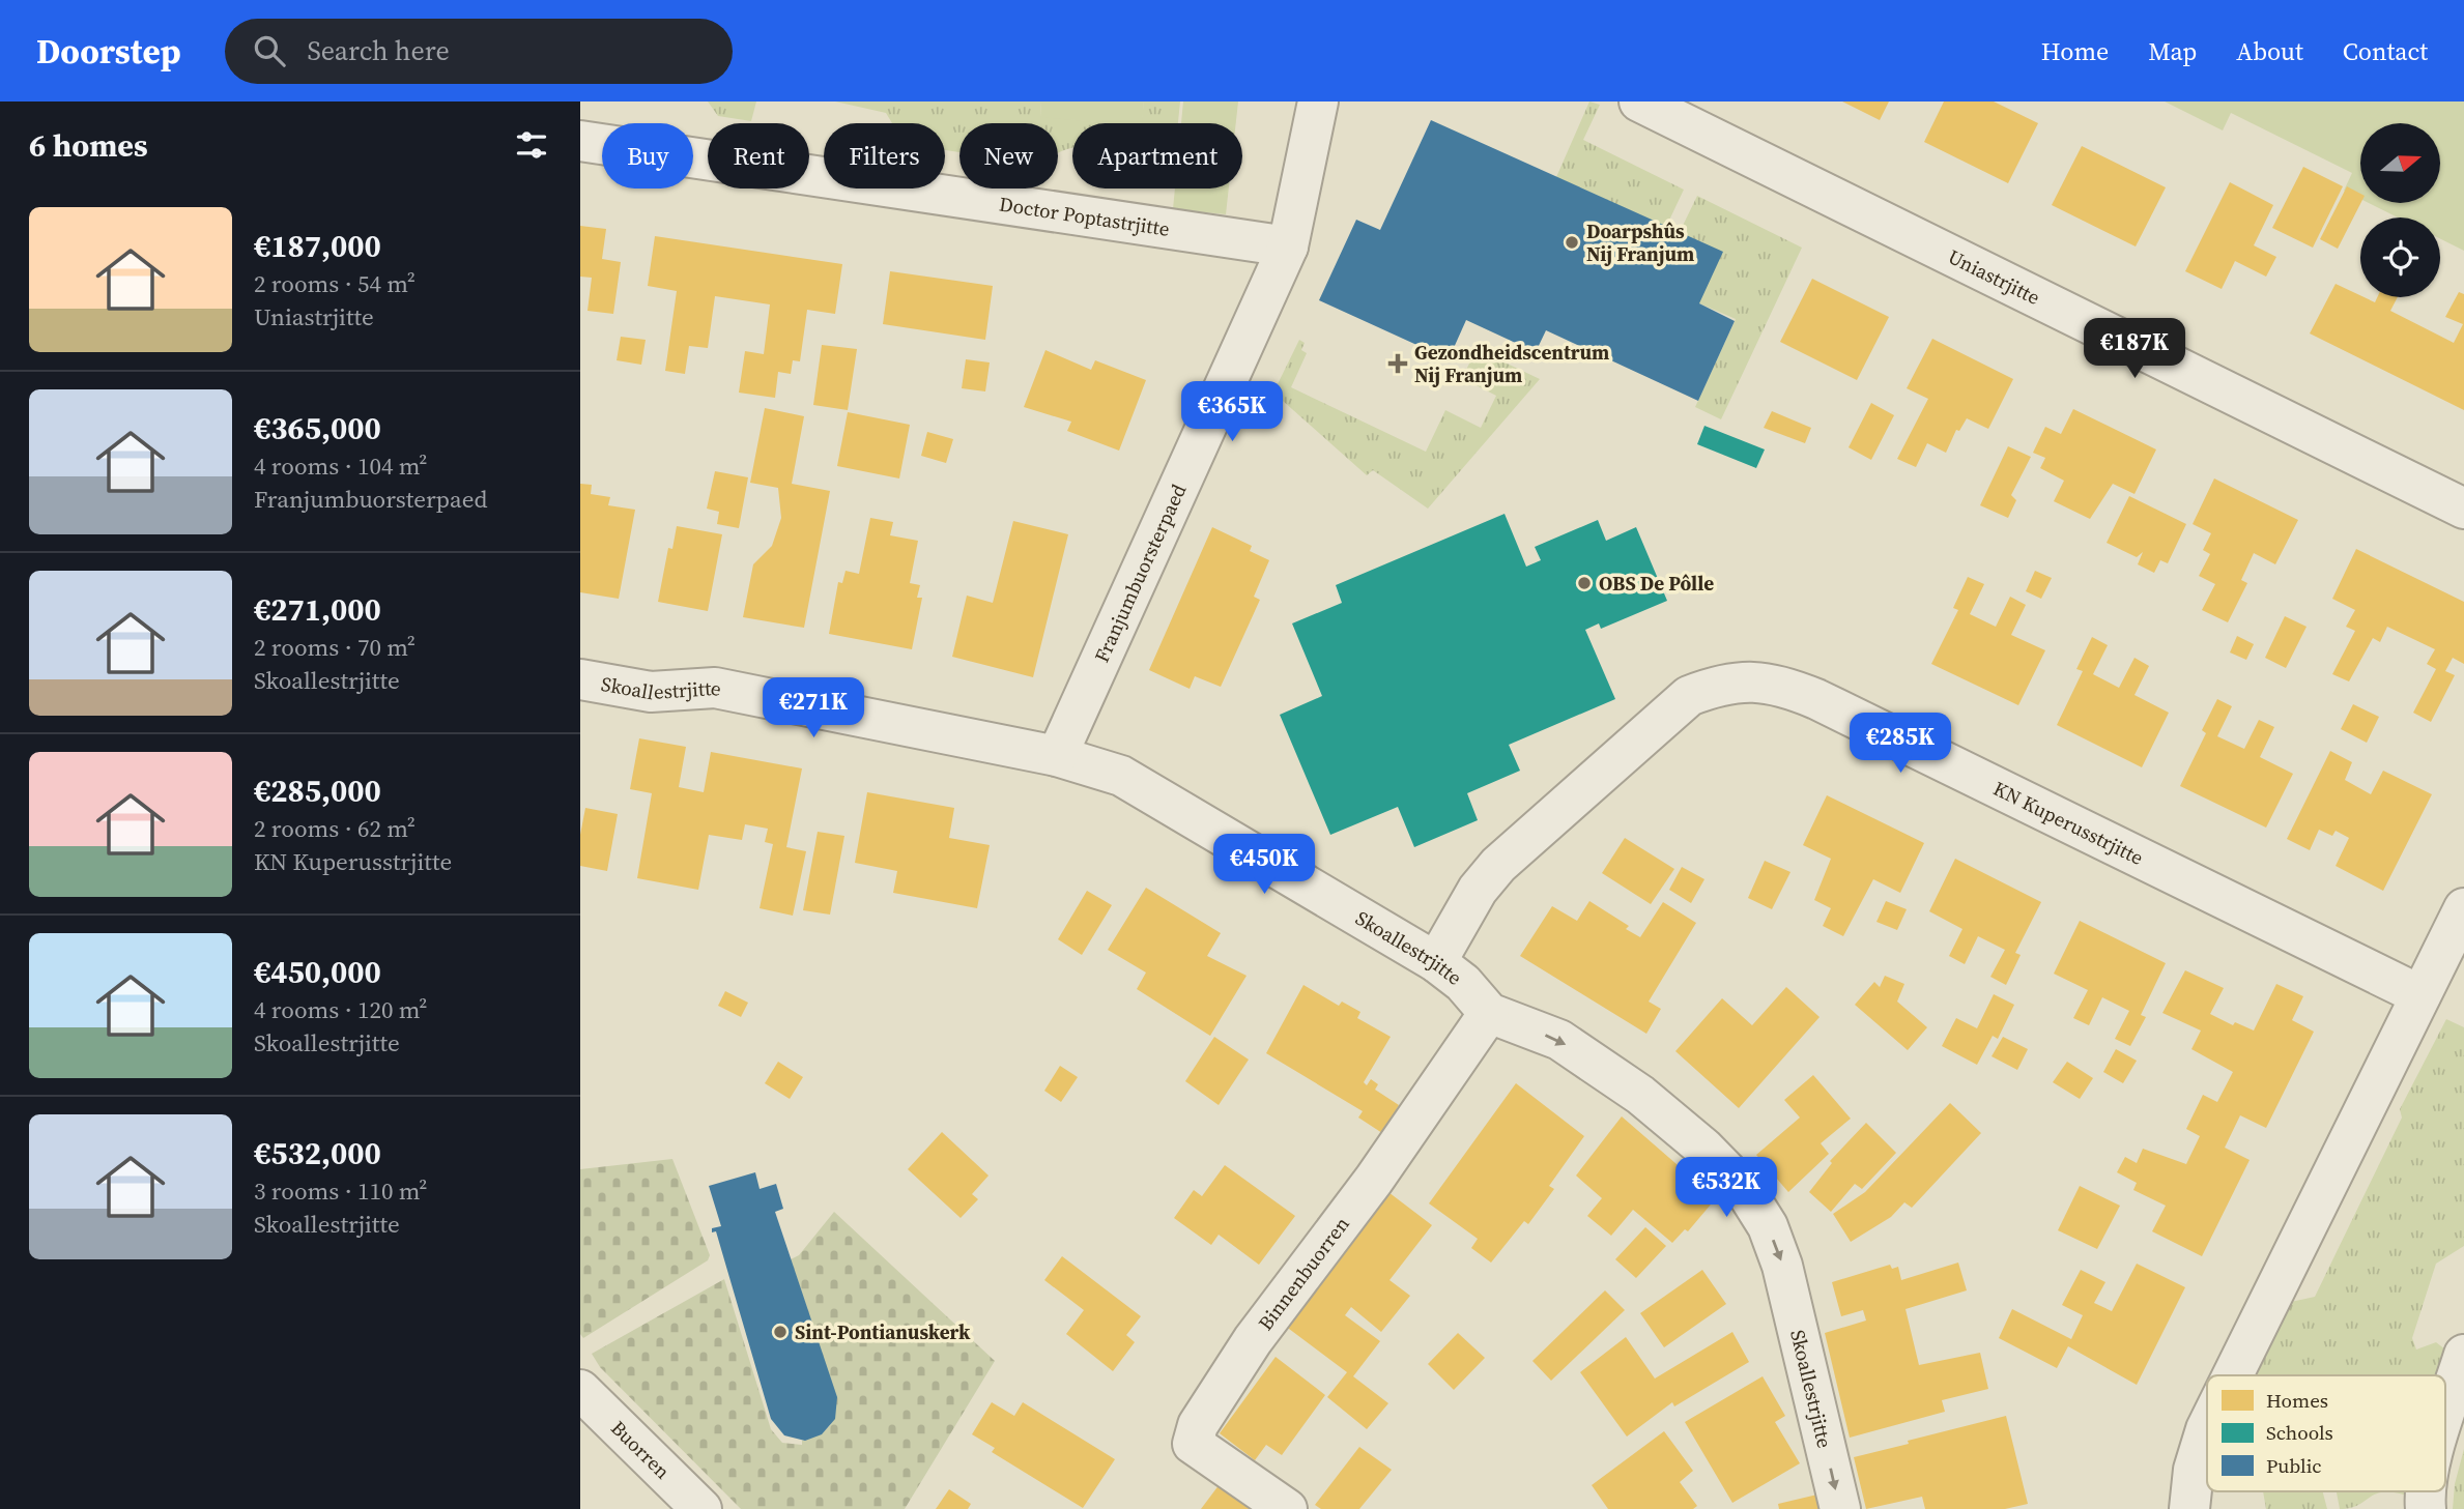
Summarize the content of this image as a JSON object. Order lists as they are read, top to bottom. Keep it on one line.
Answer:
{"streets":{"street":["Doctor Poptastrjitte","Uniastrjitte","Franjumbuorsterpaed","Skoallestrjitte","KN Kuperusstrjitte","Binnenbuorren","Buorren"]},"crossings":[["Doctor Poptastrjitte","Franjumbuorsterpaed"],["Franjumbuorsterpaed","Skoallestrjitte"],["Skoallestrjitte","KN Kuperusstrjitte"],["Skoallestrjitte","Binnenbuorren"]],"one_way":["Skoallestrjitte"],"places":{"other":["Doarpshûs Nij Franjum","OBS De Pôlle","Sint-Pontianuskerk"],"health":["Gezondheidscentrum Nij Franjum"]},"legend":["Homes","Schools","Public"],"north":"right","page":{"header":"Doorstep","search":"Search here","nav":["Home","Map","About","Contact"],"heading":"6 homes","chip":["Buy","Rent","Filters","New","Apartment"],"list":[{"name":"€187,000","note":"2 rooms · 54 m² · Uniastrjitte"},{"name":"€365,000","note":"4 rooms · 104 m² · Franjumbuorsterpaed"},{"name":"€271,000","note":"2 rooms · 70 m² · Skoallestrjitte"},{"name":"€285,000","note":"2 rooms · 62 m² · KN Kuperusstrjitte"},{"name":"€450,000","note":"4 rooms · 120 m² · Skoallestrjitte"},{"name":"€532,000","note":"3 rooms · 110 m² · Skoallestrjitte"}],"price":["€187K","€365K","€271K","€285K","€450K","€532K"]}}
